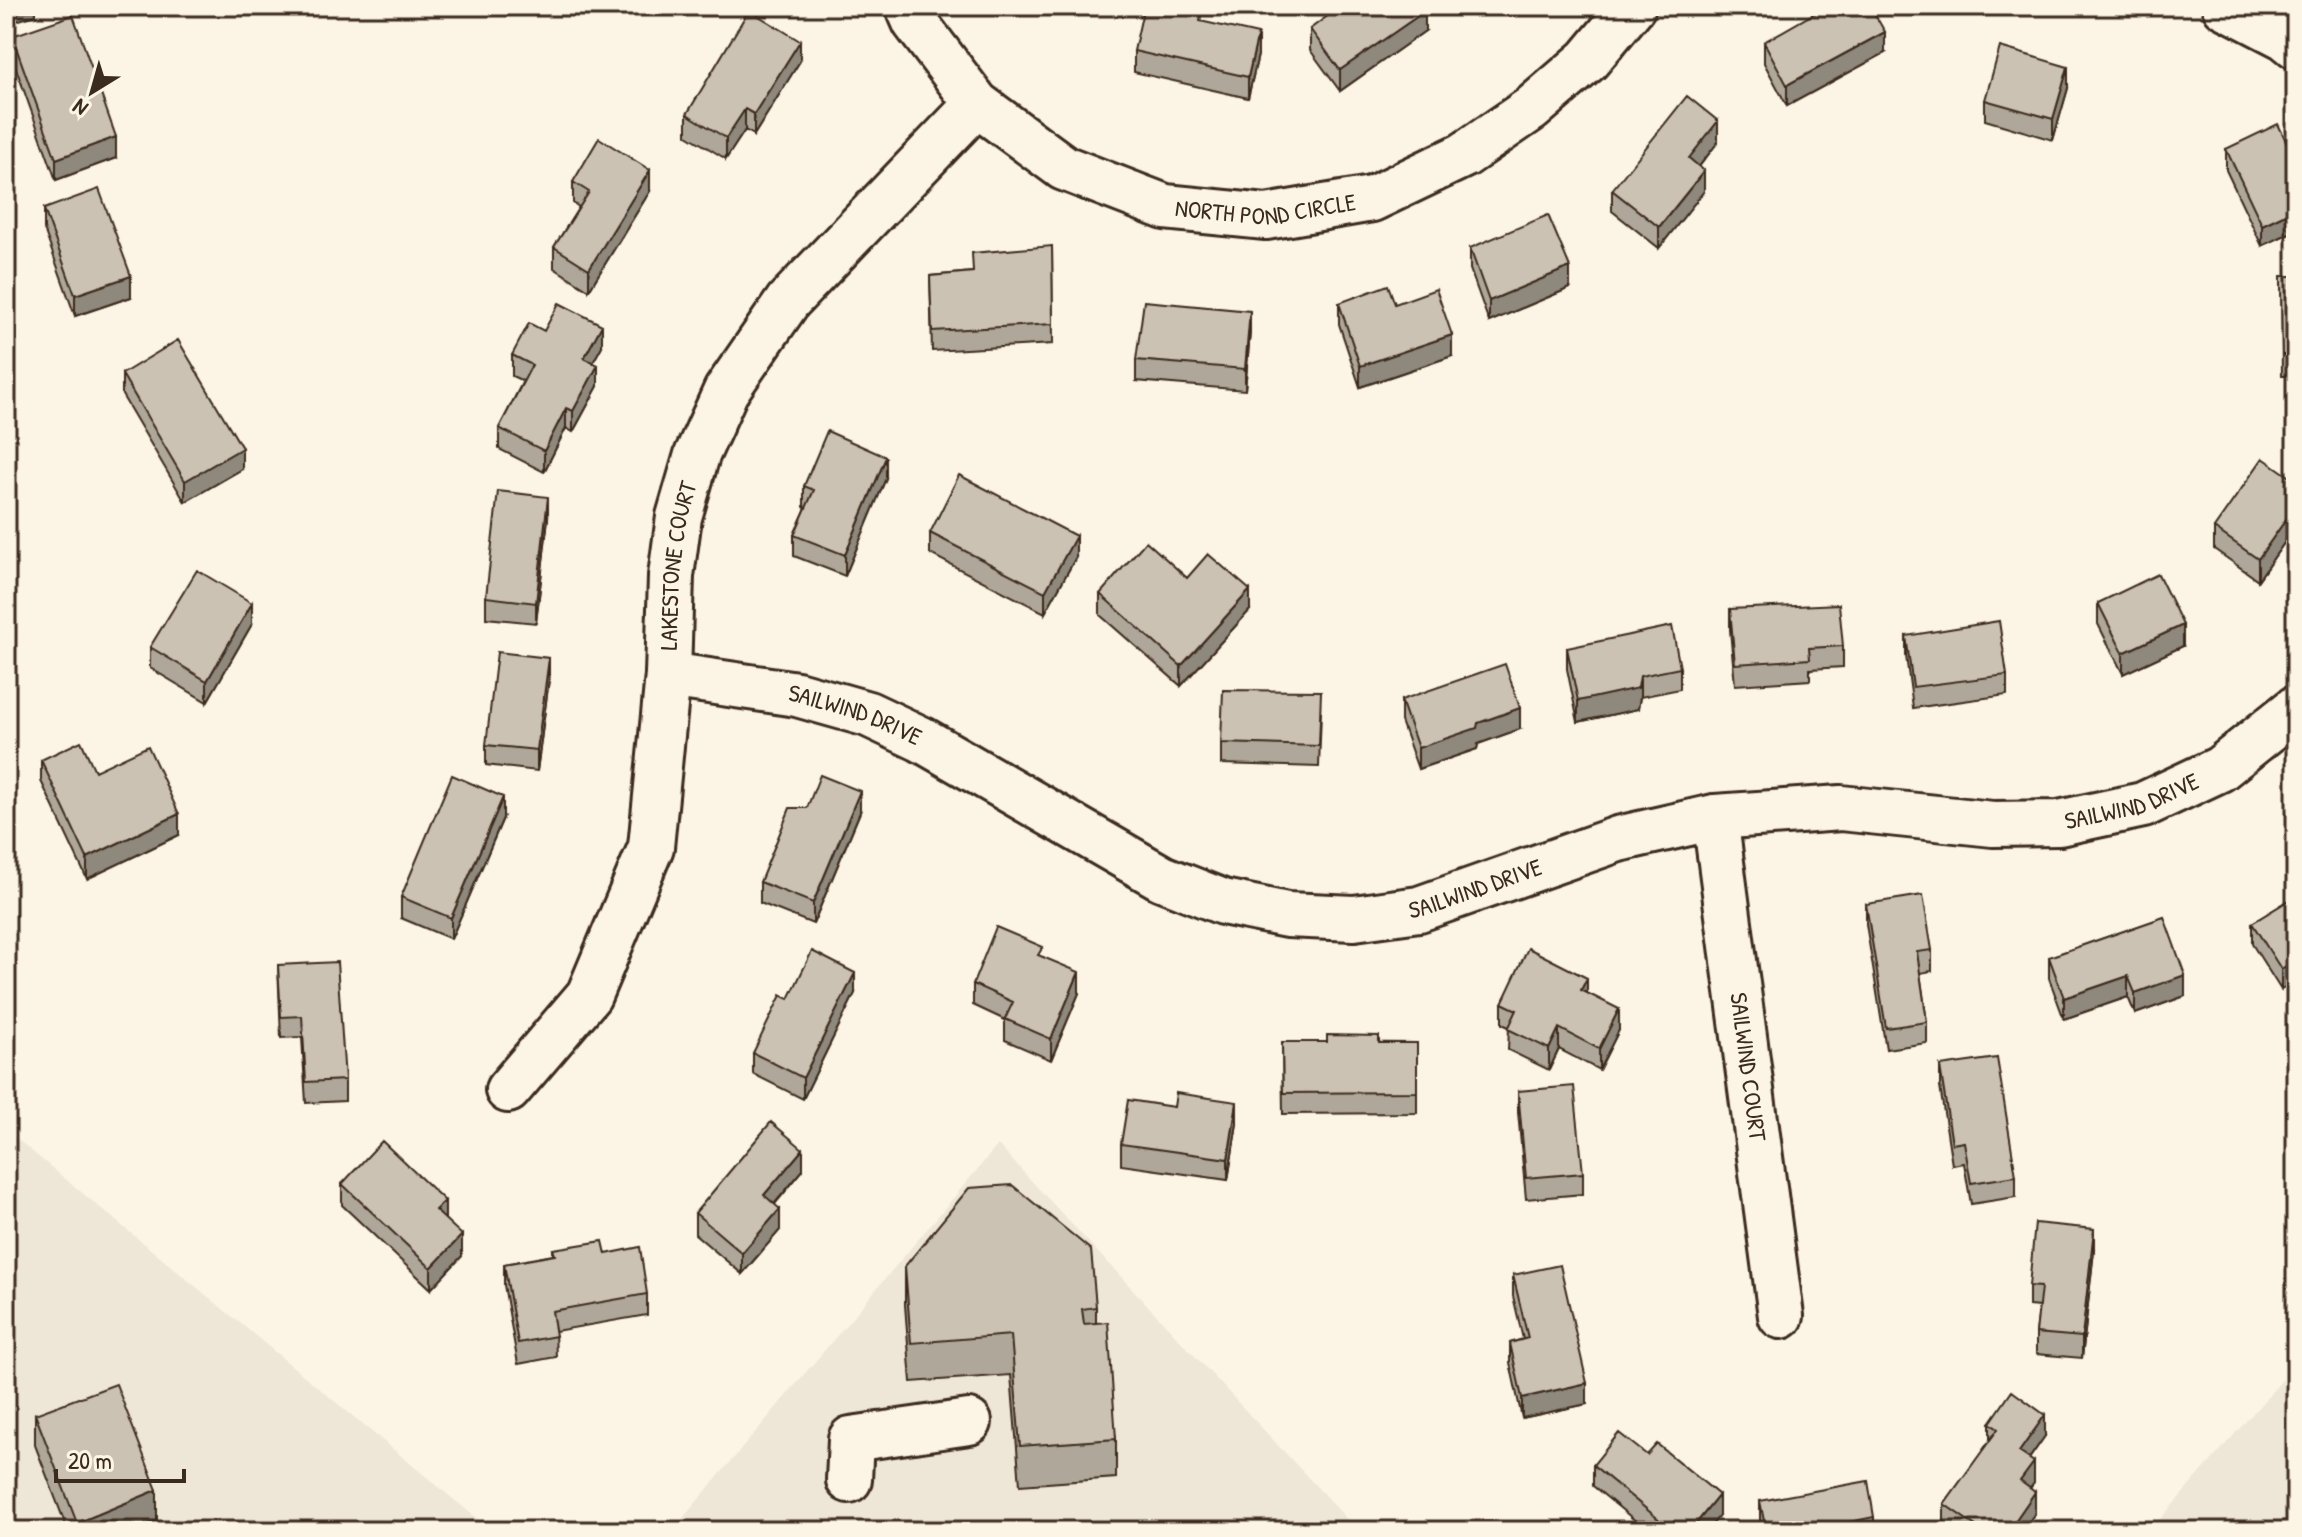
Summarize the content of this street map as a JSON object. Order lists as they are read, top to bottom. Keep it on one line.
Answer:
{"streets":{"street":["NORTH POND CIRCLE","LAKESTONE COURT","SAILWIND DRIVE","SAILWIND COURT"]},"crossings":[["NORTH POND CIRCLE","LAKESTONE COURT"],["LAKESTONE COURT","SAILWIND DRIVE"],["SAILWIND DRIVE","SAILWIND COURT"]],"scale_bar":"20 m","north":"bottom left"}
